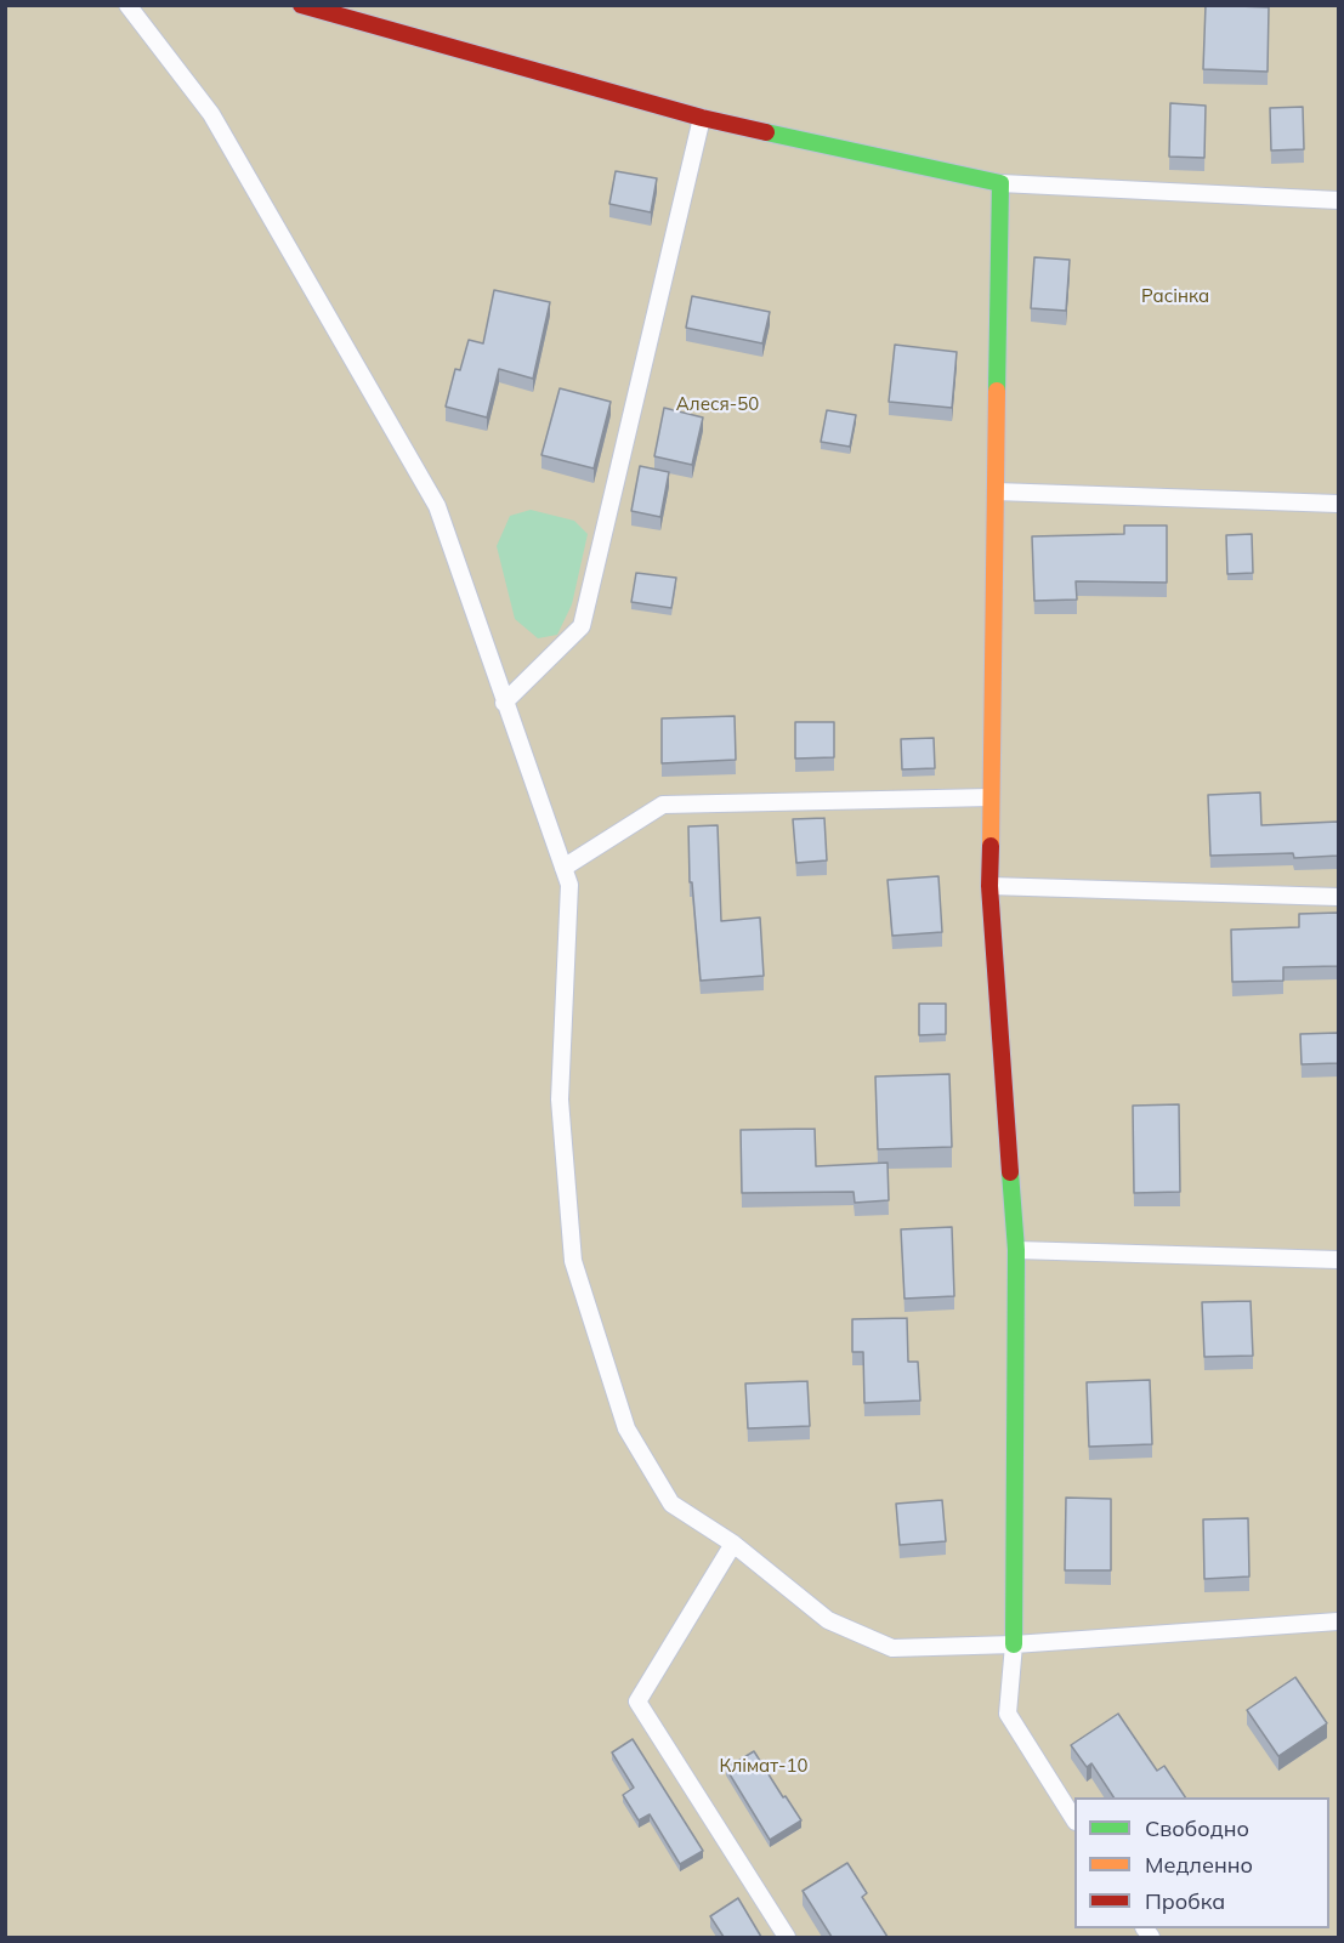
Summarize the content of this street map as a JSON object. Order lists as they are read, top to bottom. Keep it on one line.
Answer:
{"parks":["Расінка","Алеся-50","Клімат-10"],"legend":["Свободно","Медленно","Пробка"]}
